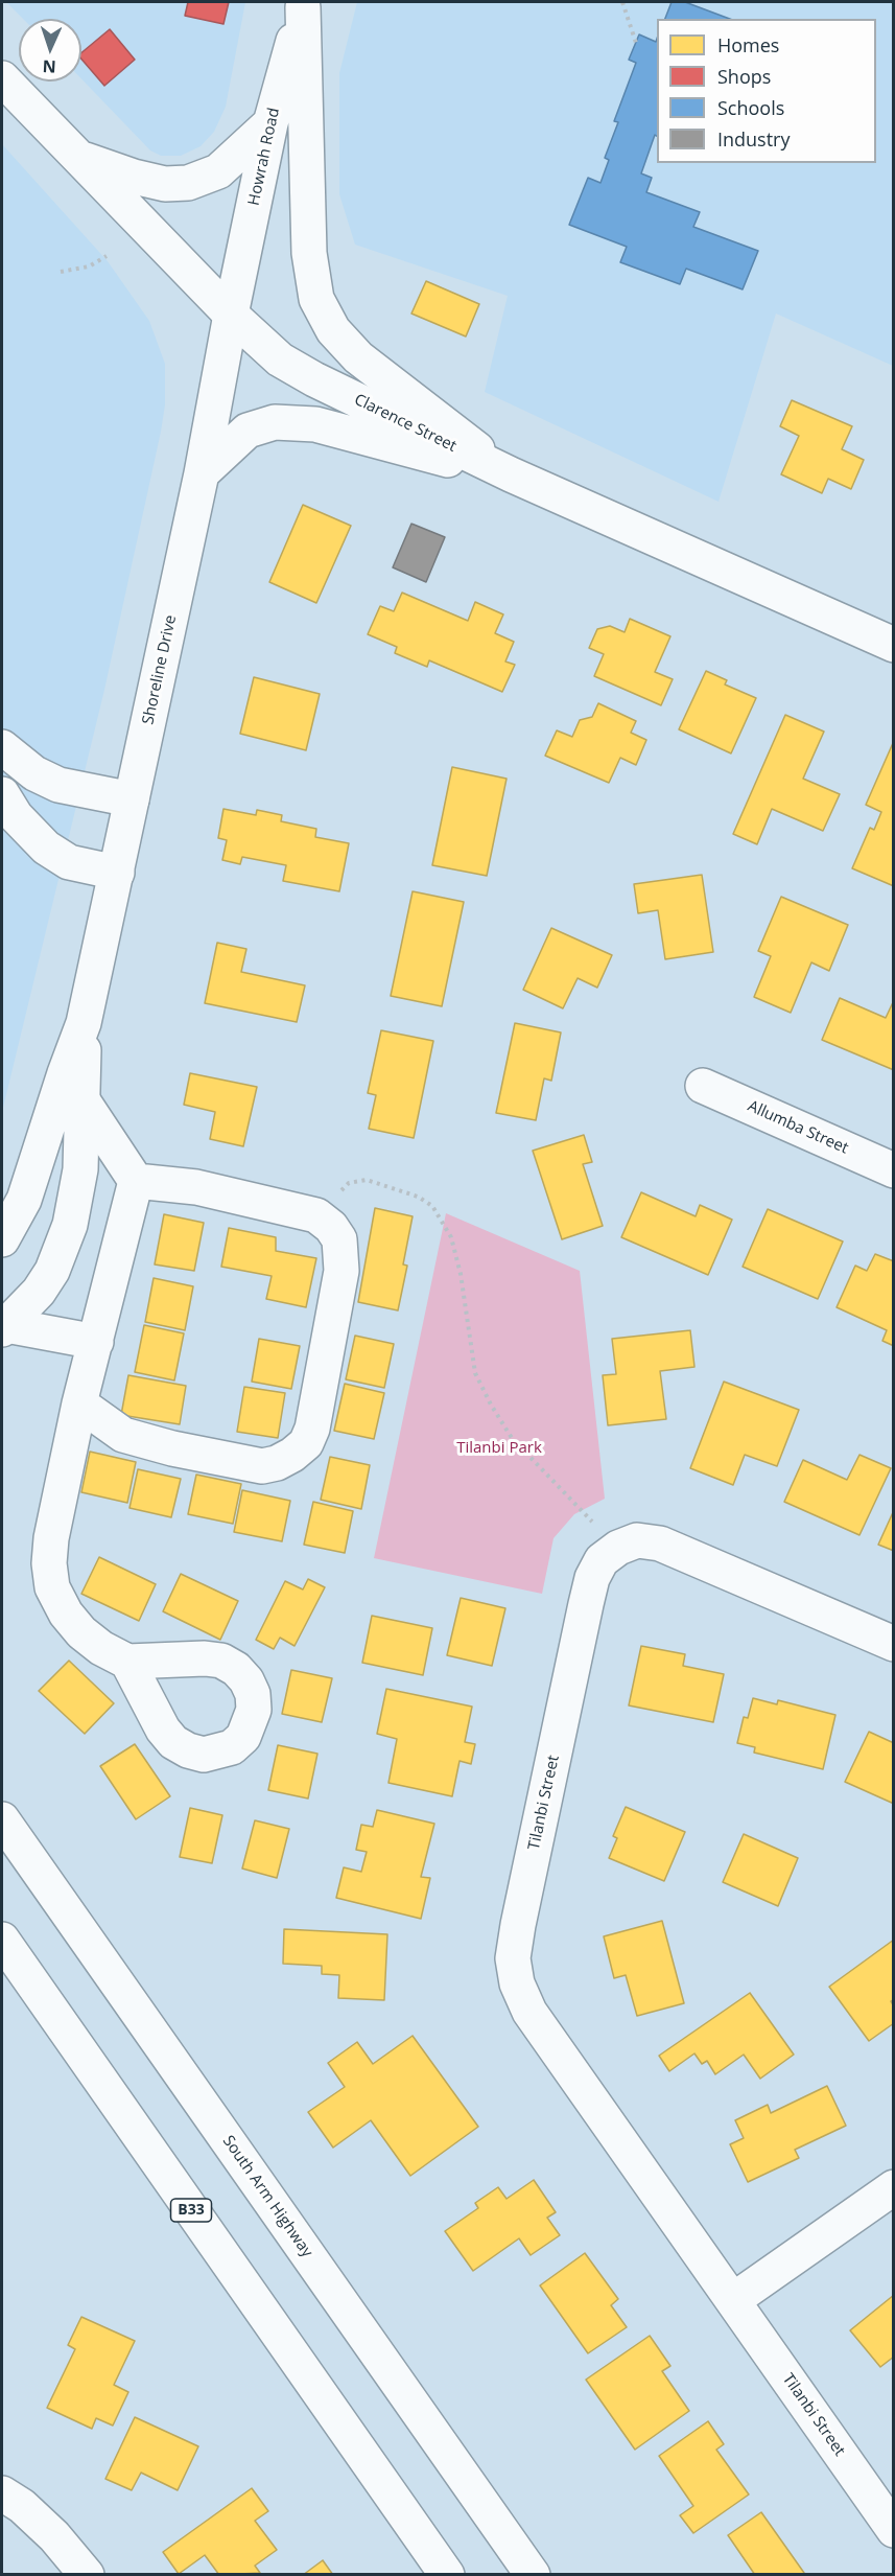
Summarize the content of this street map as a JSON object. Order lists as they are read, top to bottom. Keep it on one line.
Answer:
{"streets":{"main road":["Howrah Road","Clarence Street","Shoreline Drive","Allumba Street","Tilanbi Street","South Arm Highway","B33"]},"crossings":[["Howrah Road","Clarence Street"],["Howrah Road","Shoreline Drive"],["Clarence Street","Shoreline Drive"]],"parks":["Tilanbi Park"],"legend":["Homes","Shops","Schools","Industry"],"north":"bottom"}
